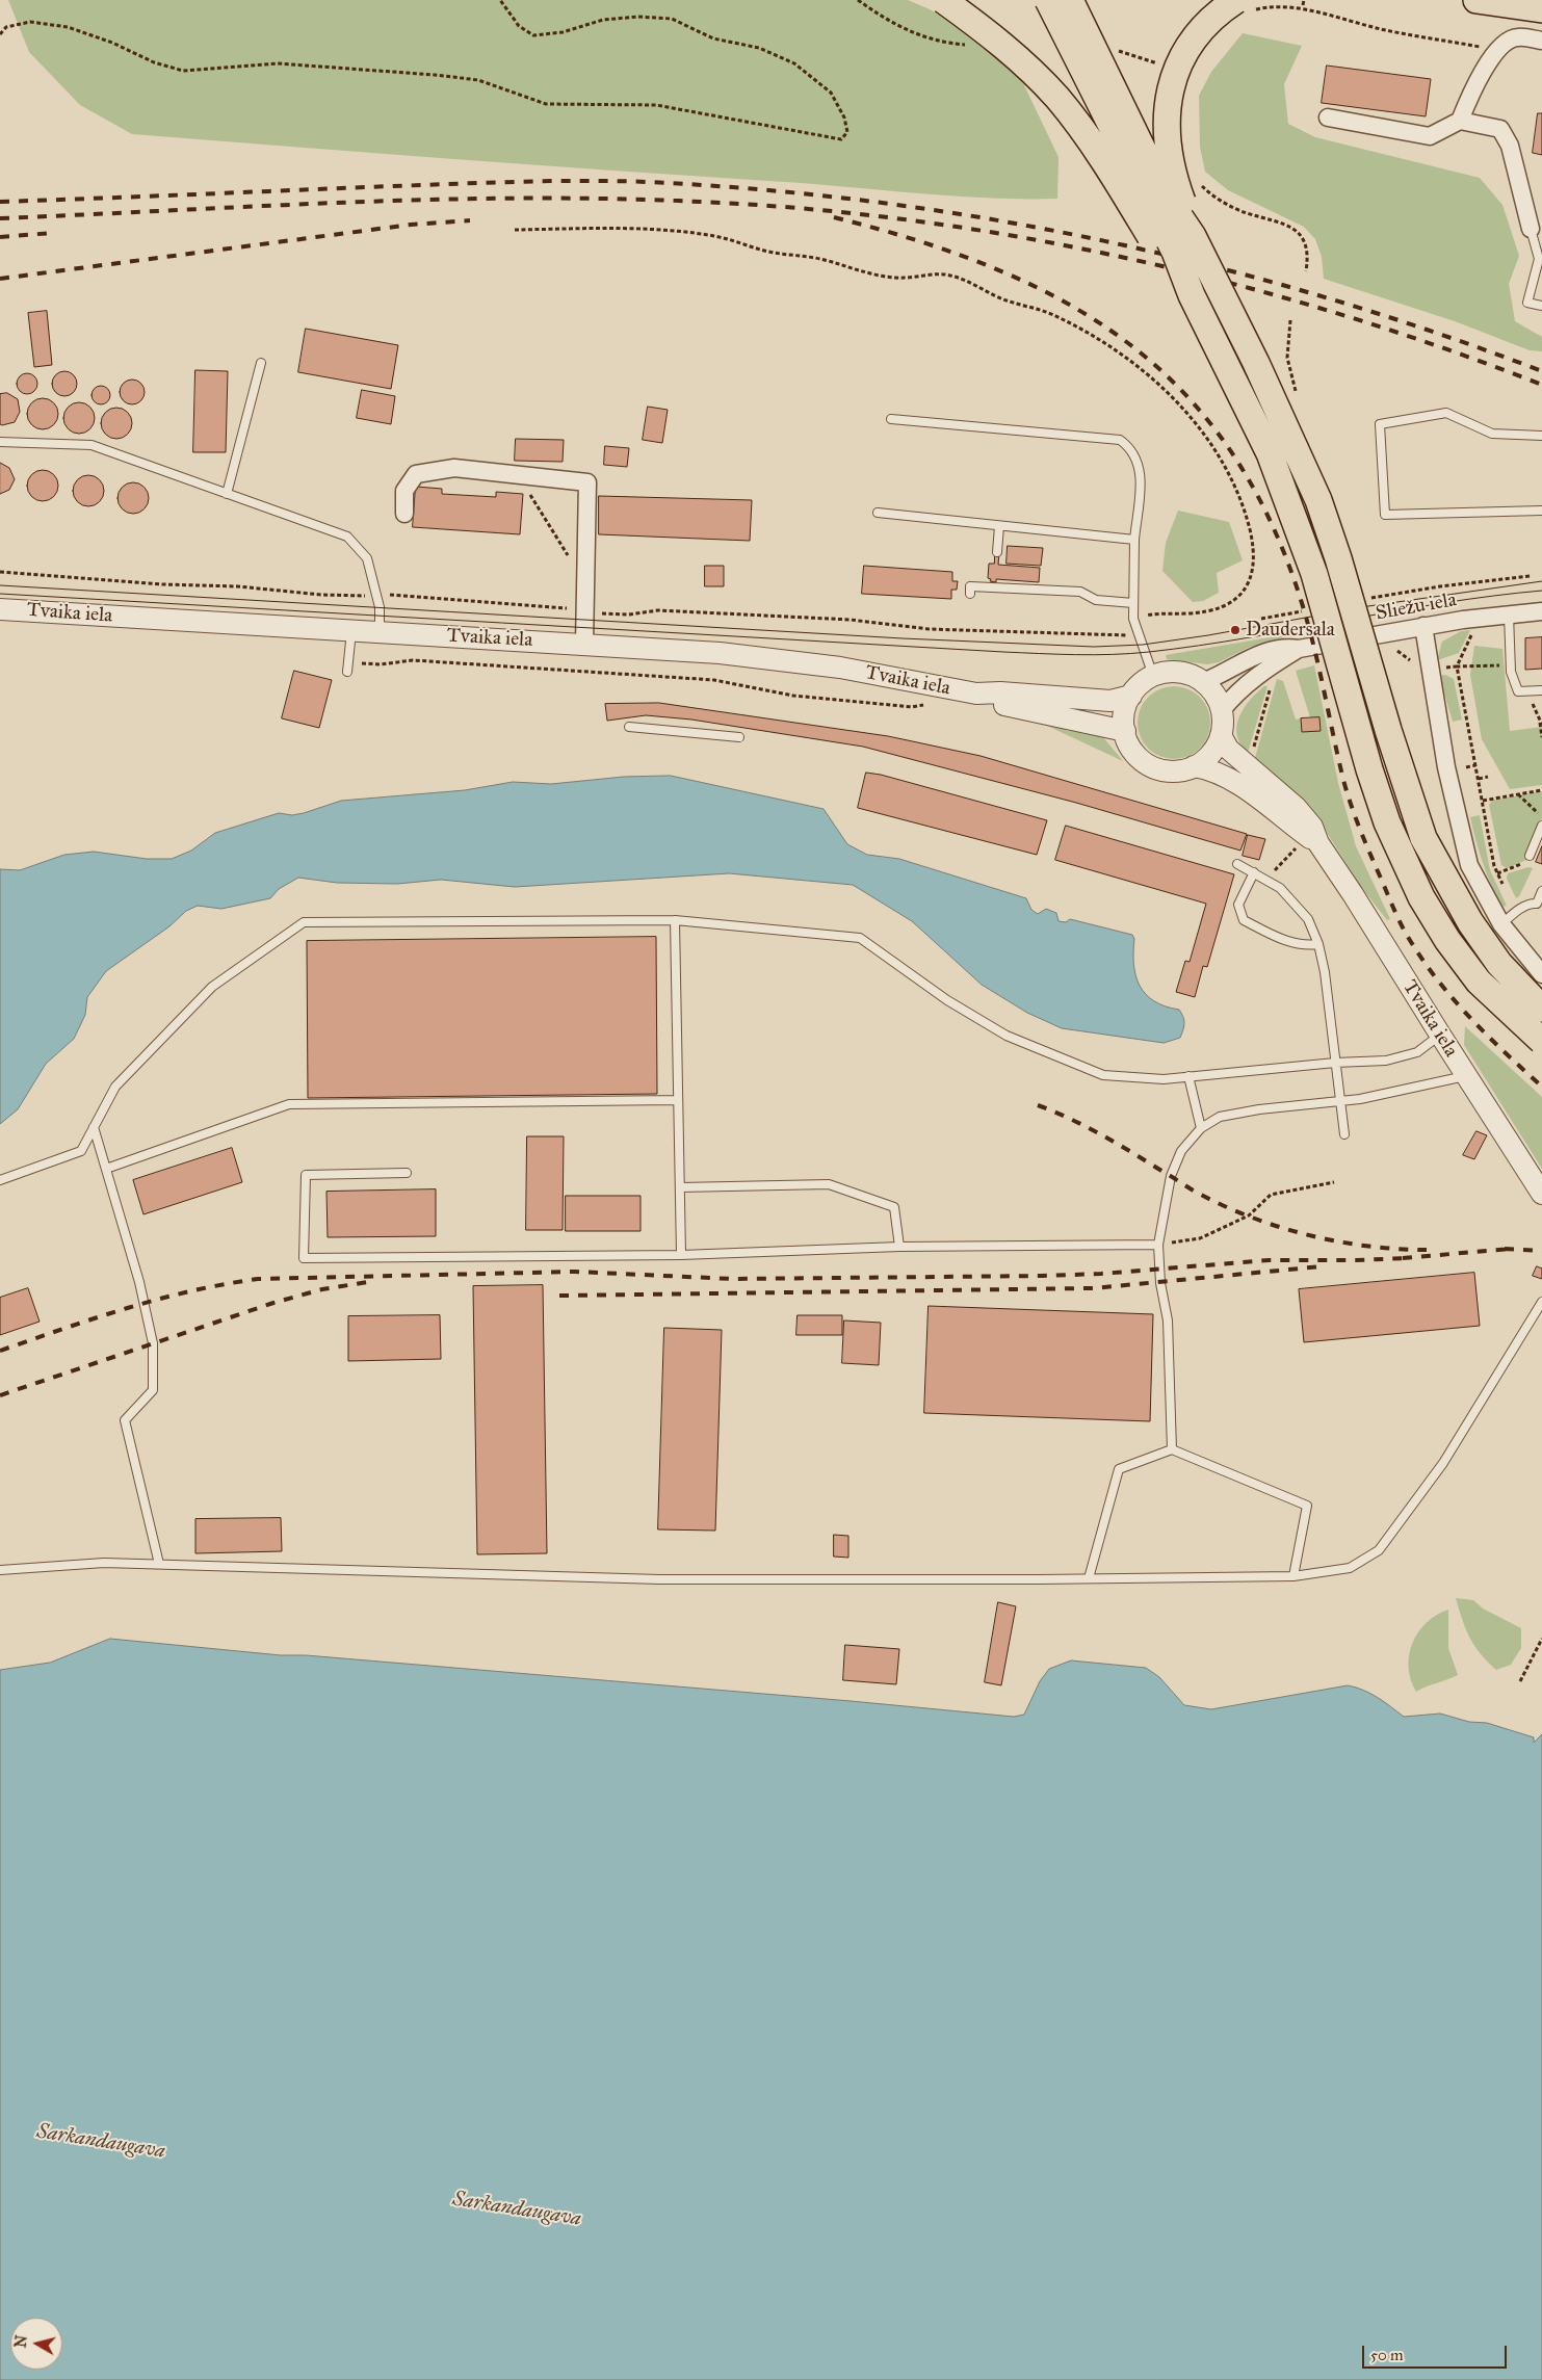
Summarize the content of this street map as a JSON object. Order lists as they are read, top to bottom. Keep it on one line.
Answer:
{"streets":{"street":["Sliežu iela","Tvaika iela"]},"crossings":[["Sliežu iela","Tvaika iela"]],"water":["Sarkandaugava"],"places":["Daudersala"],"scale_bar":"50 m","north":"left"}
